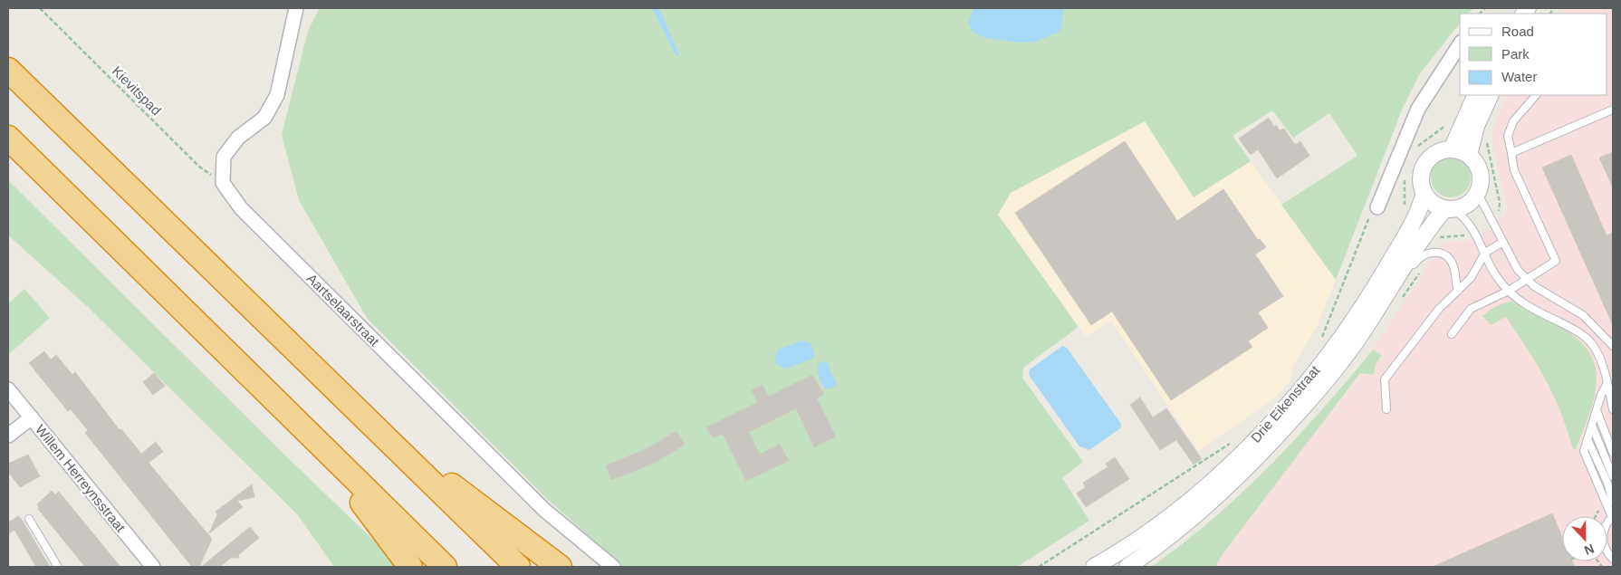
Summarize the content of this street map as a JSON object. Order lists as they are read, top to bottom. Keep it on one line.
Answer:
{"streets":{"street":["Aartselaarstraat","Drie Eikenstraat","Willem Herreynsstraat"],"path":["Kievitspad"]},"crossings":[["Kievitspad","Aartselaarstraat"]],"legend":["Road","Park","Water"],"north":"bottom"}
